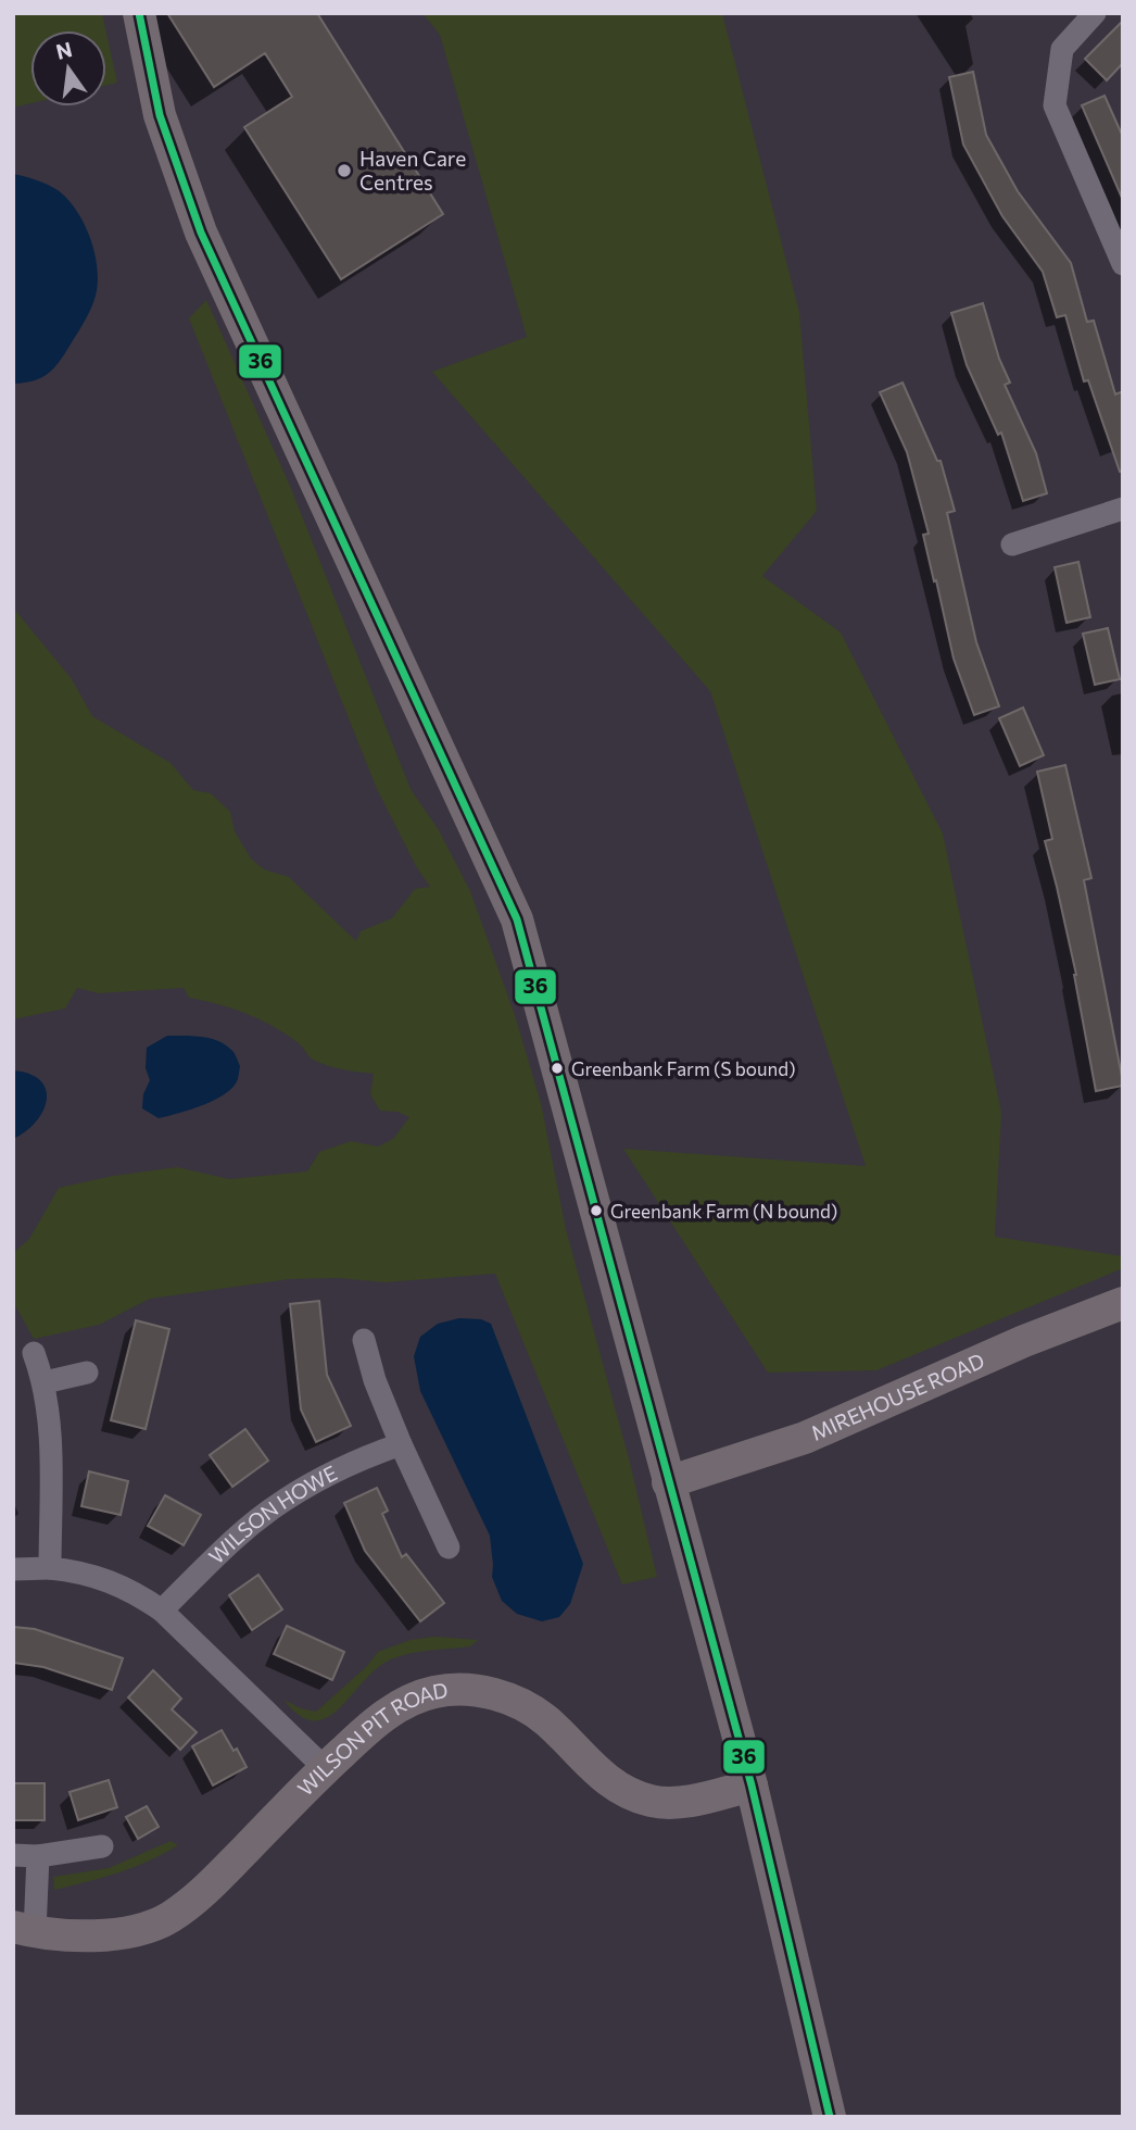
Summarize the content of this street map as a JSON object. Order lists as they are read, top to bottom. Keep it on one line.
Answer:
{"streets":{"main road":["MIREHOUSE ROAD","WILSON PIT ROAD"],"street":["WILSON HOWE"]},"places":["Haven Care Centres","Greenbank Farm (S bound)","Greenbank Farm (N bound)"],"lines":["transit line 36"],"north":"top"}
